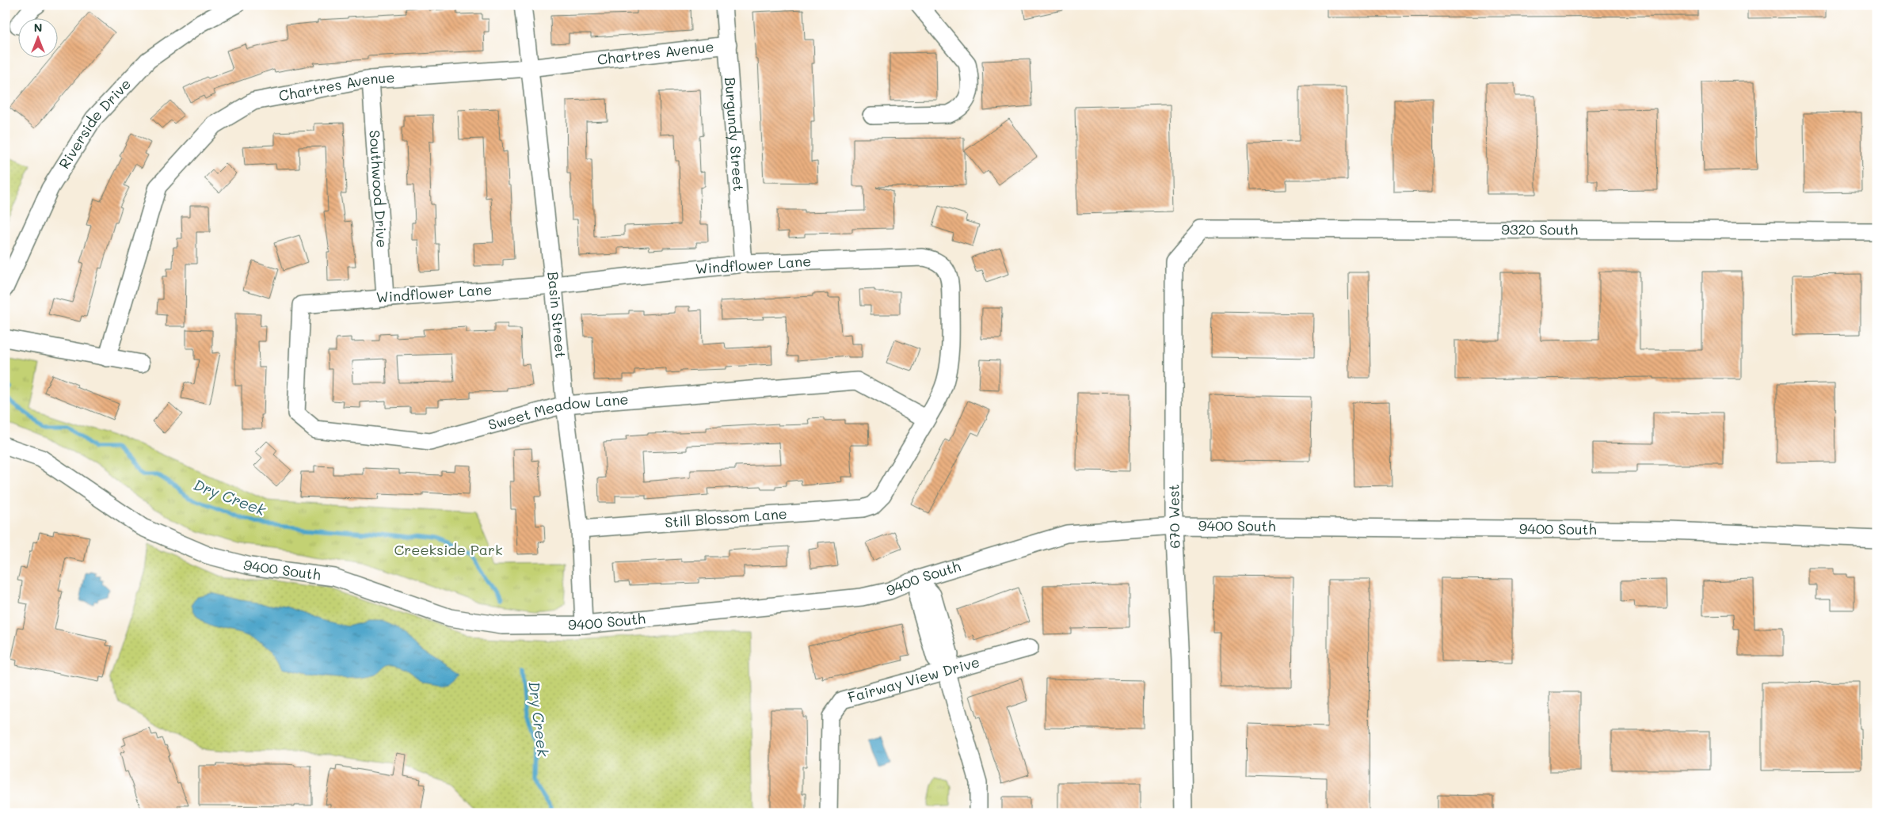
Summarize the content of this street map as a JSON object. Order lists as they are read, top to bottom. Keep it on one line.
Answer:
{"streets":{"street":["Chartres Avenue","Riverside Drive","Burgundy Street","Southwood Drive","9320 South","Windflower Lane","Basin Street","Sweet Meadow Lane","670 West","Still Blossom Lane","9400 South","Fairway View Drive"]},"crossings":[["Chartres Avenue","Burgundy Street"],["Chartres Avenue","Southwood Drive"],["Chartres Avenue","Basin Street"],["Burgundy Street","Windflower Lane"],["Southwood Drive","Windflower Lane"],["9320 South","670 West"],["Windflower Lane","Basin Street"],["Windflower Lane","Sweet Meadow Lane"],["Windflower Lane","Still Blossom Lane"],["Basin Street","Sweet Meadow Lane"],["Basin Street","Still Blossom Lane"],["Basin Street","9400 South"],["670 West","9400 South"]],"water":["Dry Creek"],"parks":["Creekside Park"],"north":"top"}
